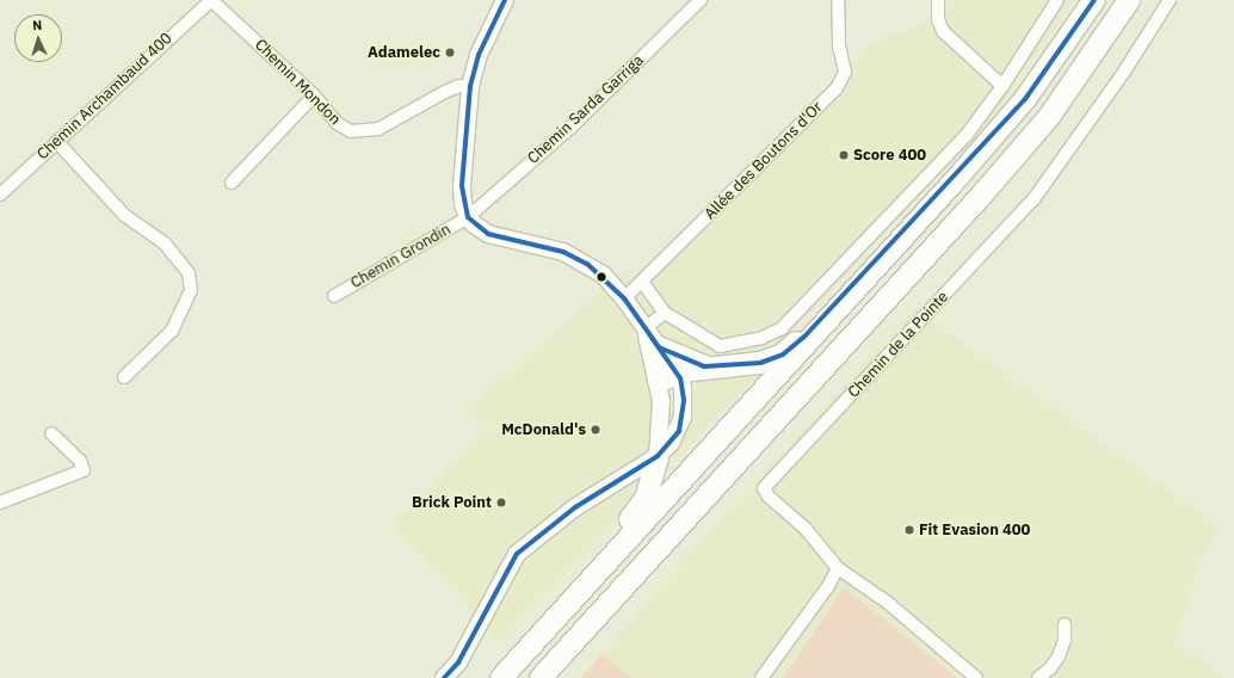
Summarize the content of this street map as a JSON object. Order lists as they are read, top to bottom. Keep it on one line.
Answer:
{"streets":{"street":["Chemin Mondon","Chemin Archambaud 400","Chemin Sarda Garriga","Allée des Boutons d'Or","Chemin Grondin","Chemin de la Pointe"]},"crossings":[["Chemin Mondon","Chemin Archambaud 400"],["Chemin Sarda Garriga","Chemin Grondin"]],"places":["Adamelec","Score 400","McDonald's","Brick Point","Fit Evasion 400"],"north":"top"}
